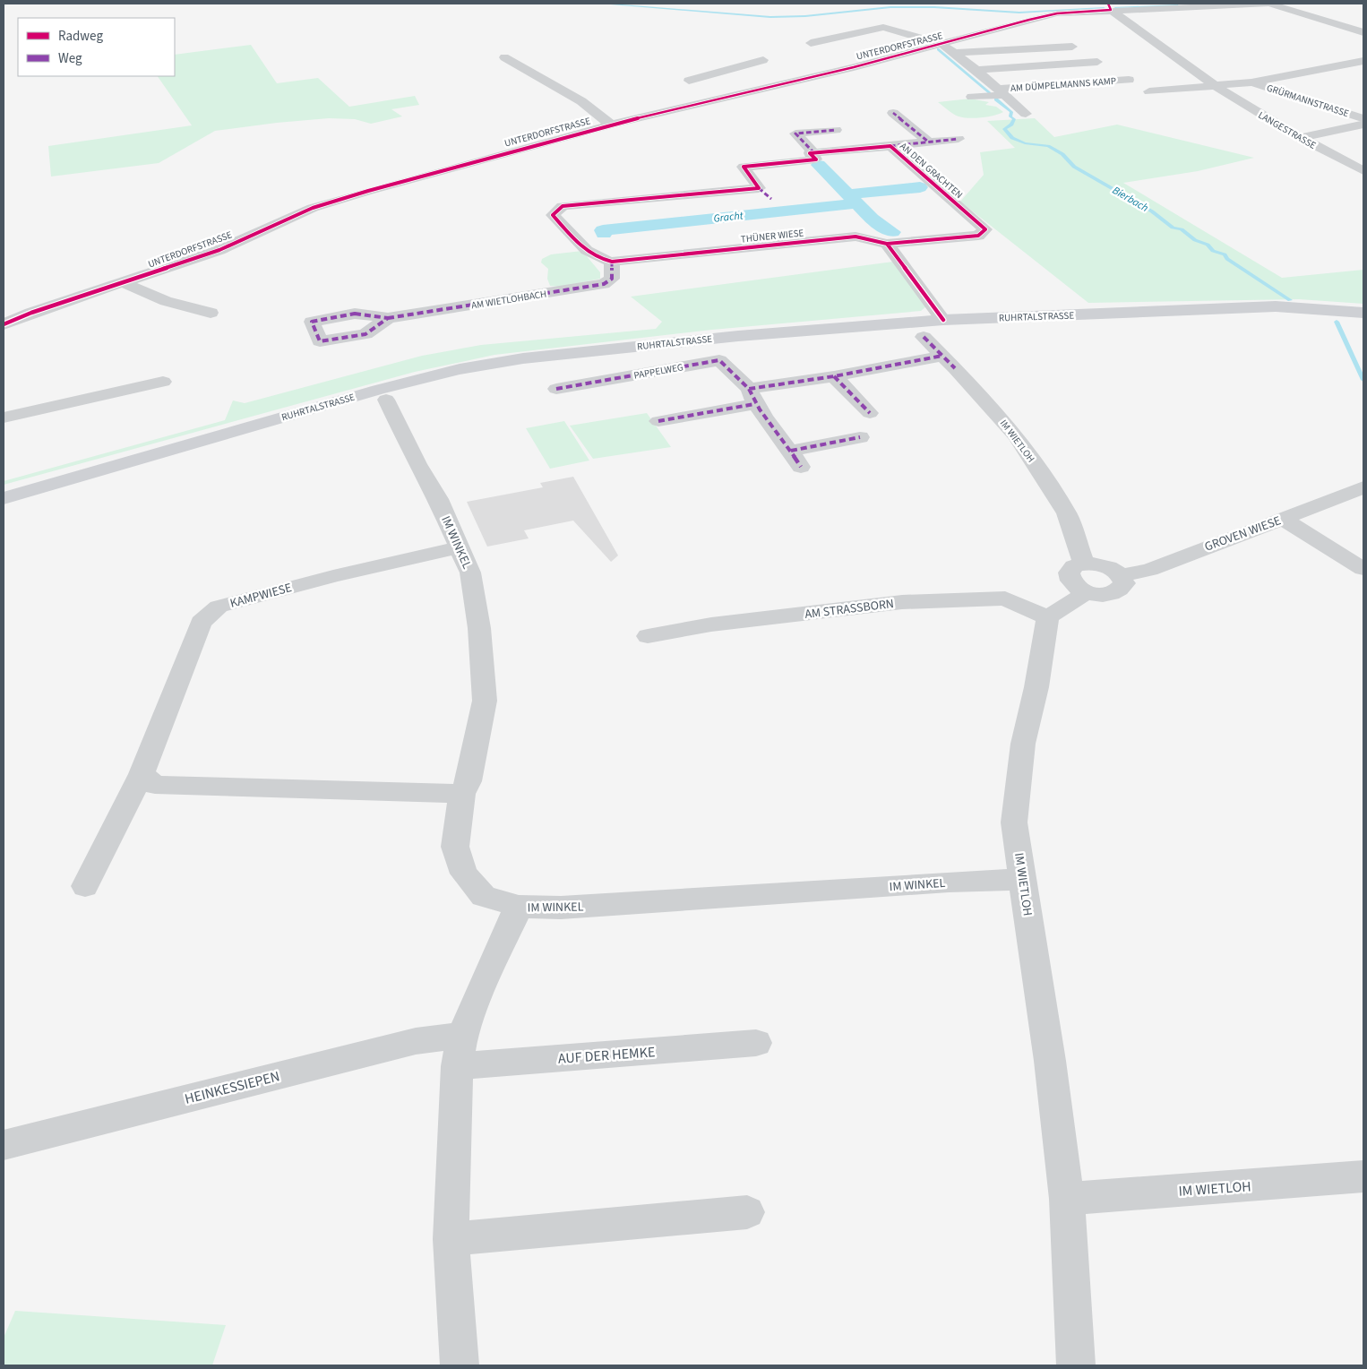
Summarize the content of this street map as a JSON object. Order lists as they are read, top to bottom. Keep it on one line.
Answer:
{"streets":{"main road":["RUHRTALSTRASSE"],"street":["UNTERDORFSTRASSE","AM DÜMPELMANNS KAMP","GRÜRMANNSTRASSE","LANGESTRASSE","AN DEN GRACHTEN","THÜNER WIESE","AM WIETLOHBACH","PAPPELWEG","IM WIETLOH","GROVEN WIESE","IM WINKEL","KAMPWIESE","AM STRASSBORN","AUF DER HEMKE","HEINKESSIEPEN"]},"crossings":[["UNTERDORFSTRASSE","AM DÜMPELMANNS KAMP"],["UNTERDORFSTRASSE","LANGESTRASSE"],["GRÜRMANNSTRASSE","LANGESTRASSE"],["AN DEN GRACHTEN","THÜNER WIESE"],["THÜNER WIESE","AM WIETLOHBACH"],["IM WIETLOH","IM WINKEL"],["IM WIETLOH","AM STRASSBORN"],["IM WINKEL","KAMPWIESE"],["AUF DER HEMKE","HEINKESSIEPEN"]],"water":["Bierbach","Gracht"],"legend":["Radweg","Weg"]}
